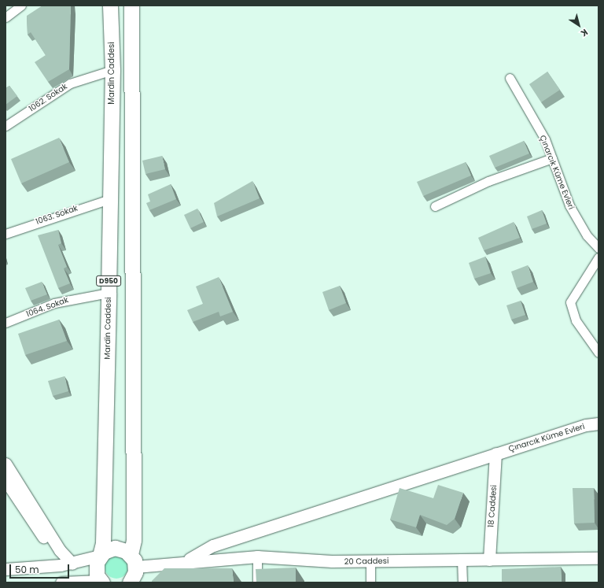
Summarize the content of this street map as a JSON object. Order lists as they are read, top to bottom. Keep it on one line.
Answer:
{"streets":{"highway":["Mardin Caddesi","D950"],"street":["1062. Sokak","Çınarcık Küme Evleri","1063. Sokak","1064. Sokak","18 Caddesi","20 Caddesi"]},"crossings":[["Mardin Caddesi","1062. Sokak"],["Mardin Caddesi","1063. Sokak"],["Mardin Caddesi","1064. Sokak"],["Çınarcık Küme Evleri","18 Caddesi"],["Çınarcık Küme Evleri","20 Caddesi"],["D950","20 Caddesi"],["18 Caddesi","20 Caddesi"]],"scale_bar":"50 m","north":"bottom right"}
